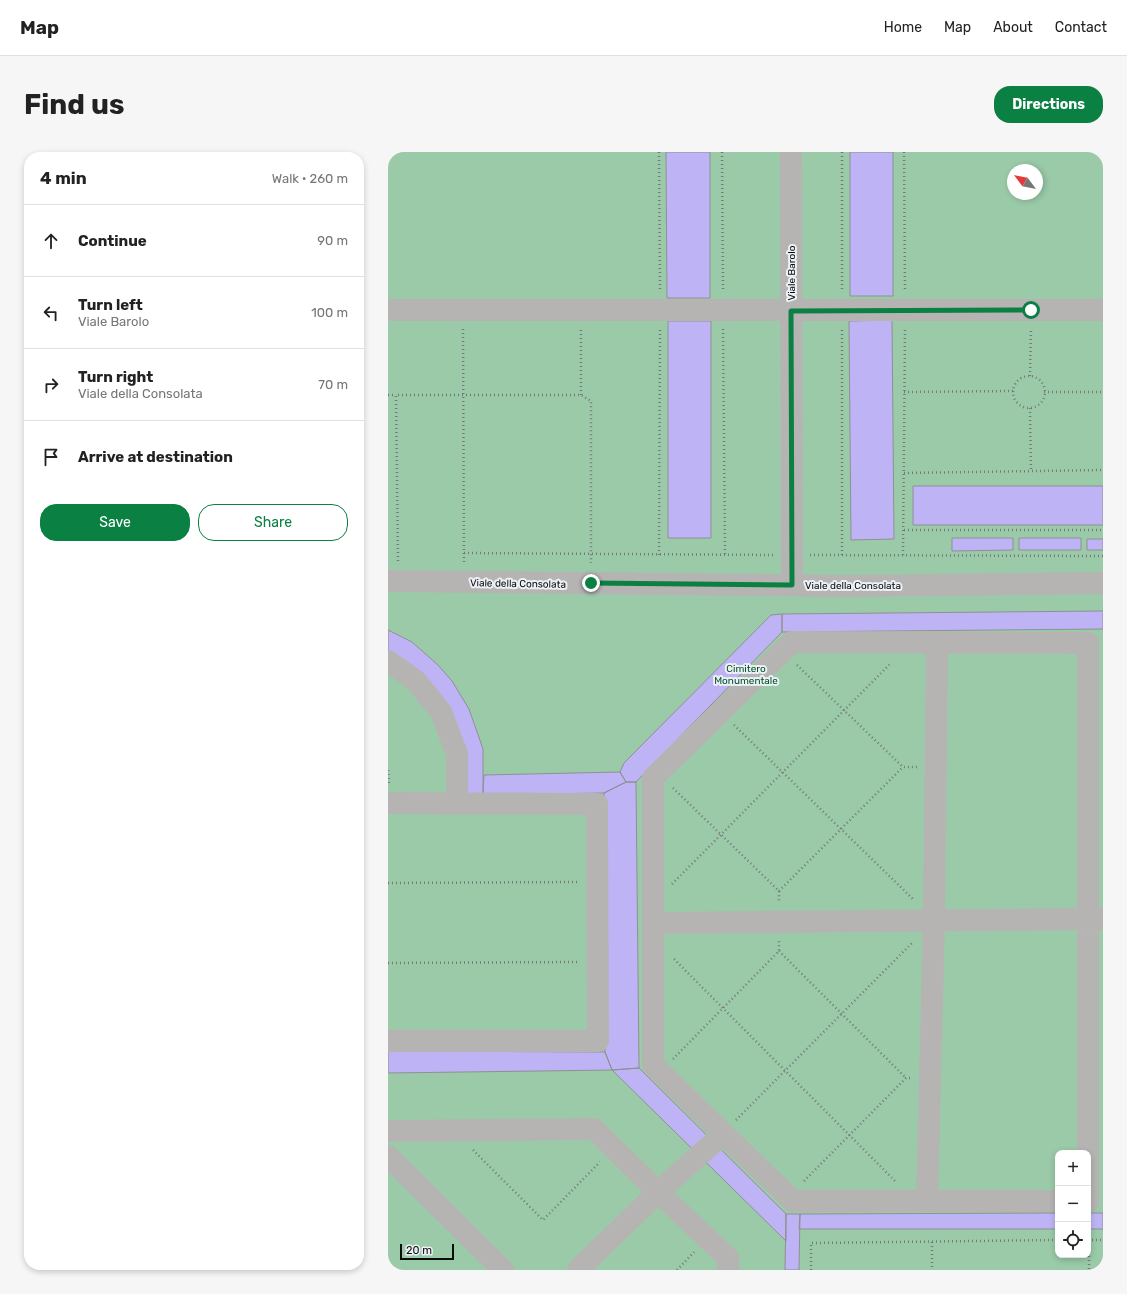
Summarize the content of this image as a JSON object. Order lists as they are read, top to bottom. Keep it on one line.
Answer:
{"streets":{"street":["Viale Barolo","Viale della Consolata"]},"crossings":[["Viale Barolo","Viale della Consolata"]],"parks":["Cimitero Monumentale"],"scale_bar":"20 m","north":"top left","page":{"header":"Map","nav":["Home","Map","About","Contact"],"buttons":["Directions",["Save","Share"]],"title":"Find us","heading":["4 min","Walk · 260 m"],"list":[["Continue","90 m"],["Turn left","Viale Barolo","100 m"],["Turn right","Viale della Consolata","70 m"],"Arrive at destination"],"map_buttons":["+","−"],"scale":"20 m"}}
